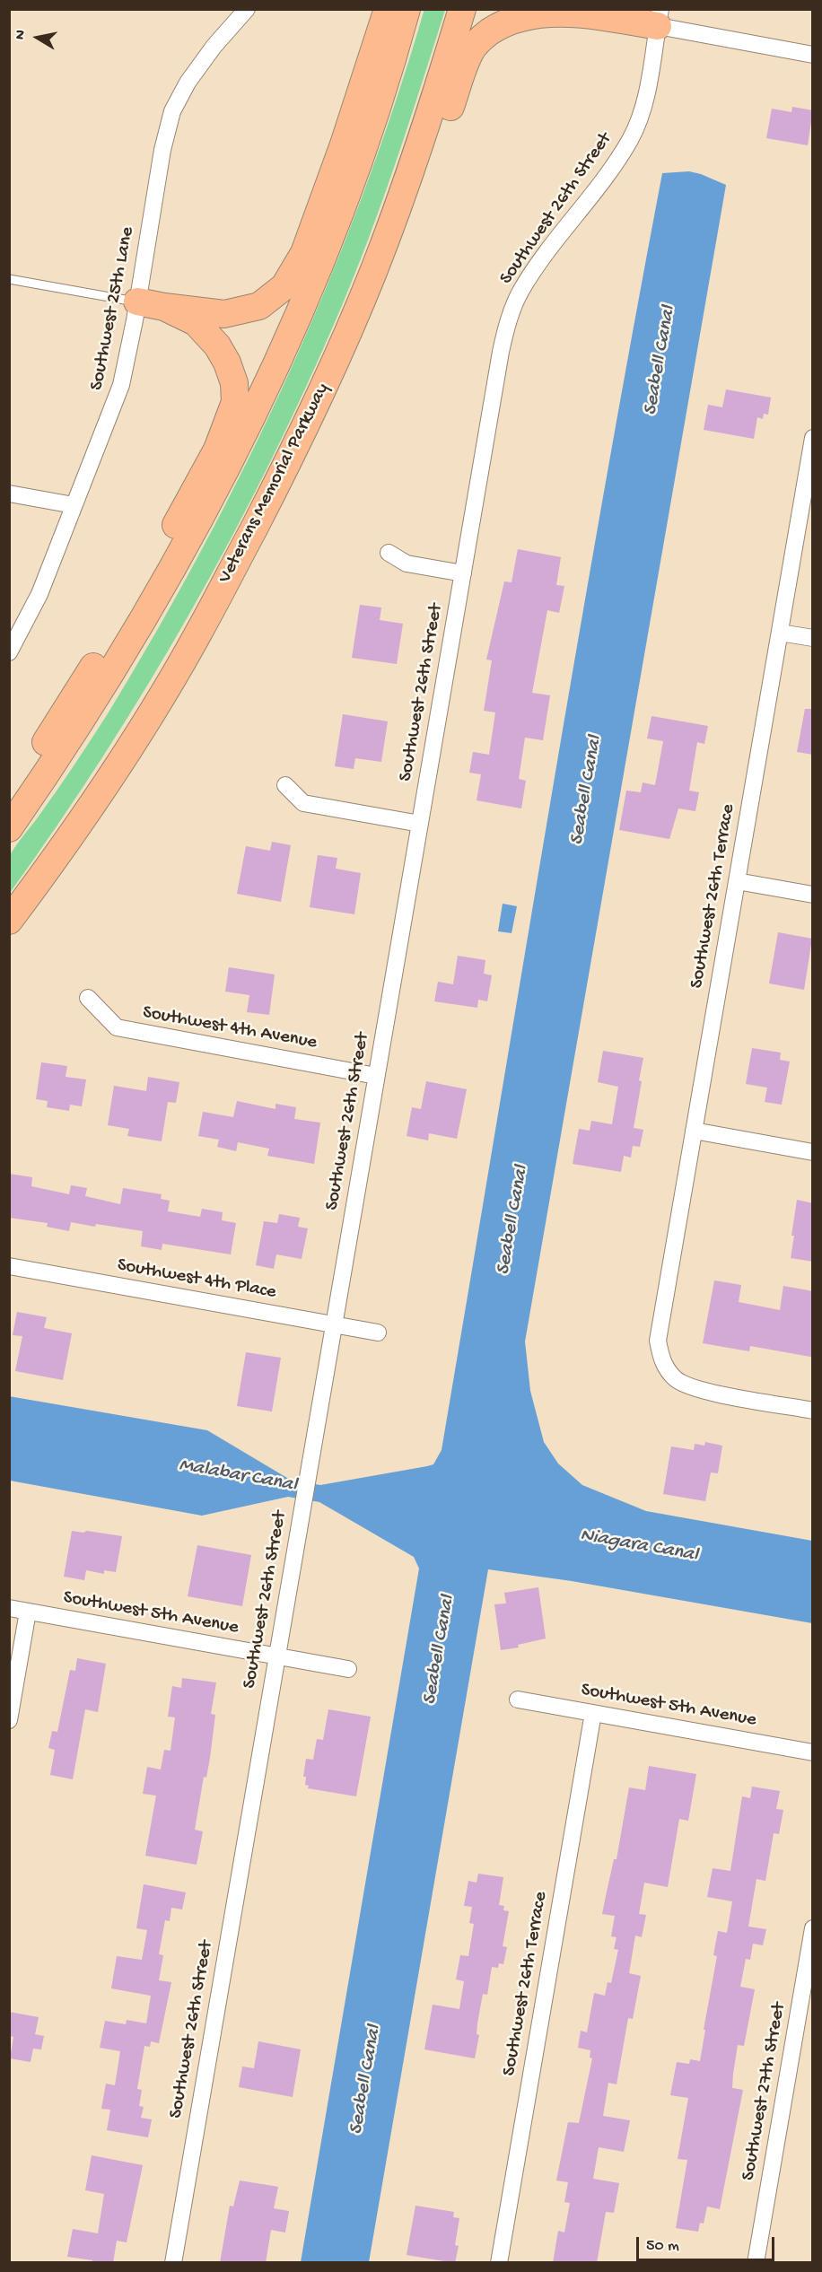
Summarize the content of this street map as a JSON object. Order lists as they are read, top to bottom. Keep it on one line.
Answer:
{"streets":{"highway":["Veterans Memorial Parkway"],"street":["Southwest 26th Street","Southwest 25th Lane","Southwest 26th Terrace","Southwest 4th Avenue","Southwest 4th Place","Southwest 5th Avenue","Southwest 27th Street"]},"crossings":[["Southwest 26th Street","Southwest 4th Avenue"],["Southwest 26th Street","Southwest 4th Place"],["Southwest 26th Street","Southwest 5th Avenue"],["Southwest 26th Terrace","Southwest 5th Avenue"]],"water":["Seabell Canal","Malabar Canal","Niagara Canal"],"scale_bar":"50 m","north":"left"}
